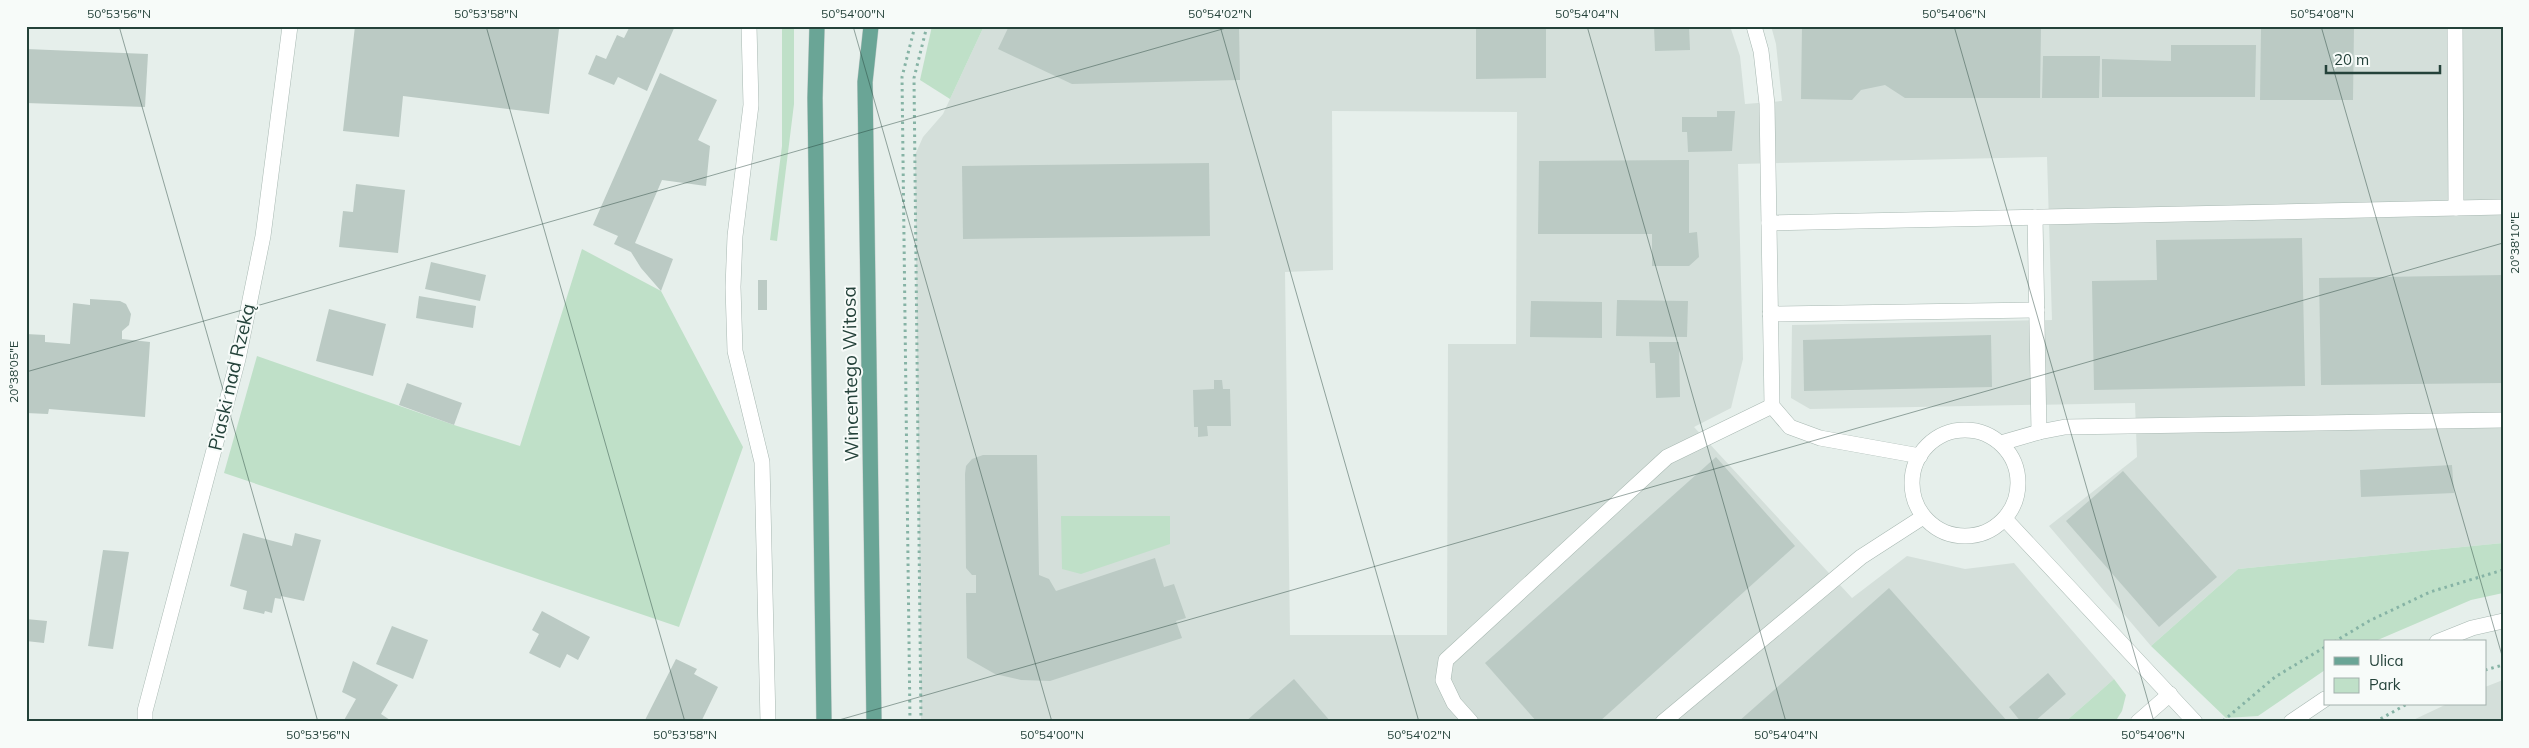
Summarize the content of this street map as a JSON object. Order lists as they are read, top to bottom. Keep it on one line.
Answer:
{"streets":{"main road":["Wincentego Witosa"],"street":["Piaski nad Rzeką"]},"legend":["Ulica","Park"],"scale_bar":"20 m","coordinates":["50°53'56\"N","50°53'58\"N","50°54'00\"N","50°54'02\"N","50°54'04\"N","50°54'06\"N","50°54'08\"N","20°38'10\"E","20°38'05\"E"]}
